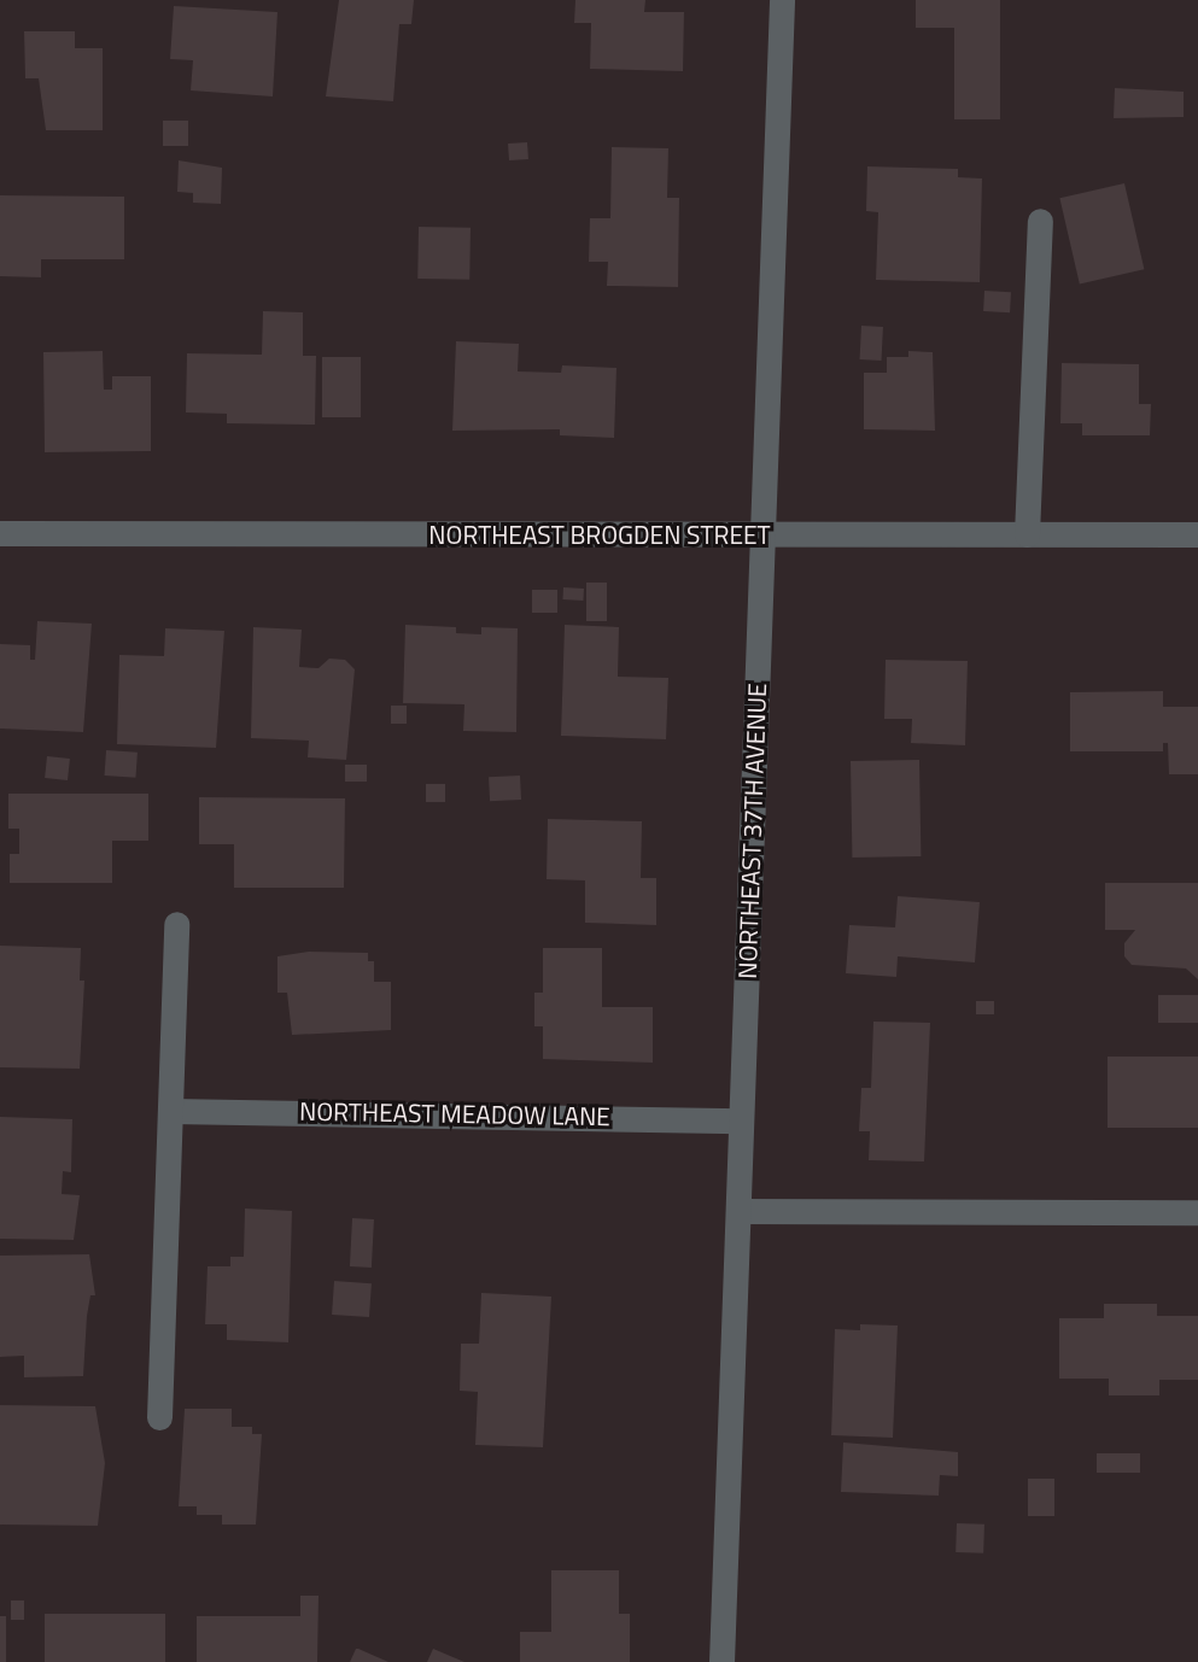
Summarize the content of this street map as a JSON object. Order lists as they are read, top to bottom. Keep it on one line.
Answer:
{"streets":{"street":["NORTHEAST BROGDEN STREET","NORTHEAST 37TH AVENUE","NORTHEAST MEADOW LANE"]},"crossings":[["NORTHEAST BROGDEN STREET","NORTHEAST 37TH AVENUE"],["NORTHEAST 37TH AVENUE","NORTHEAST MEADOW LANE"]]}
